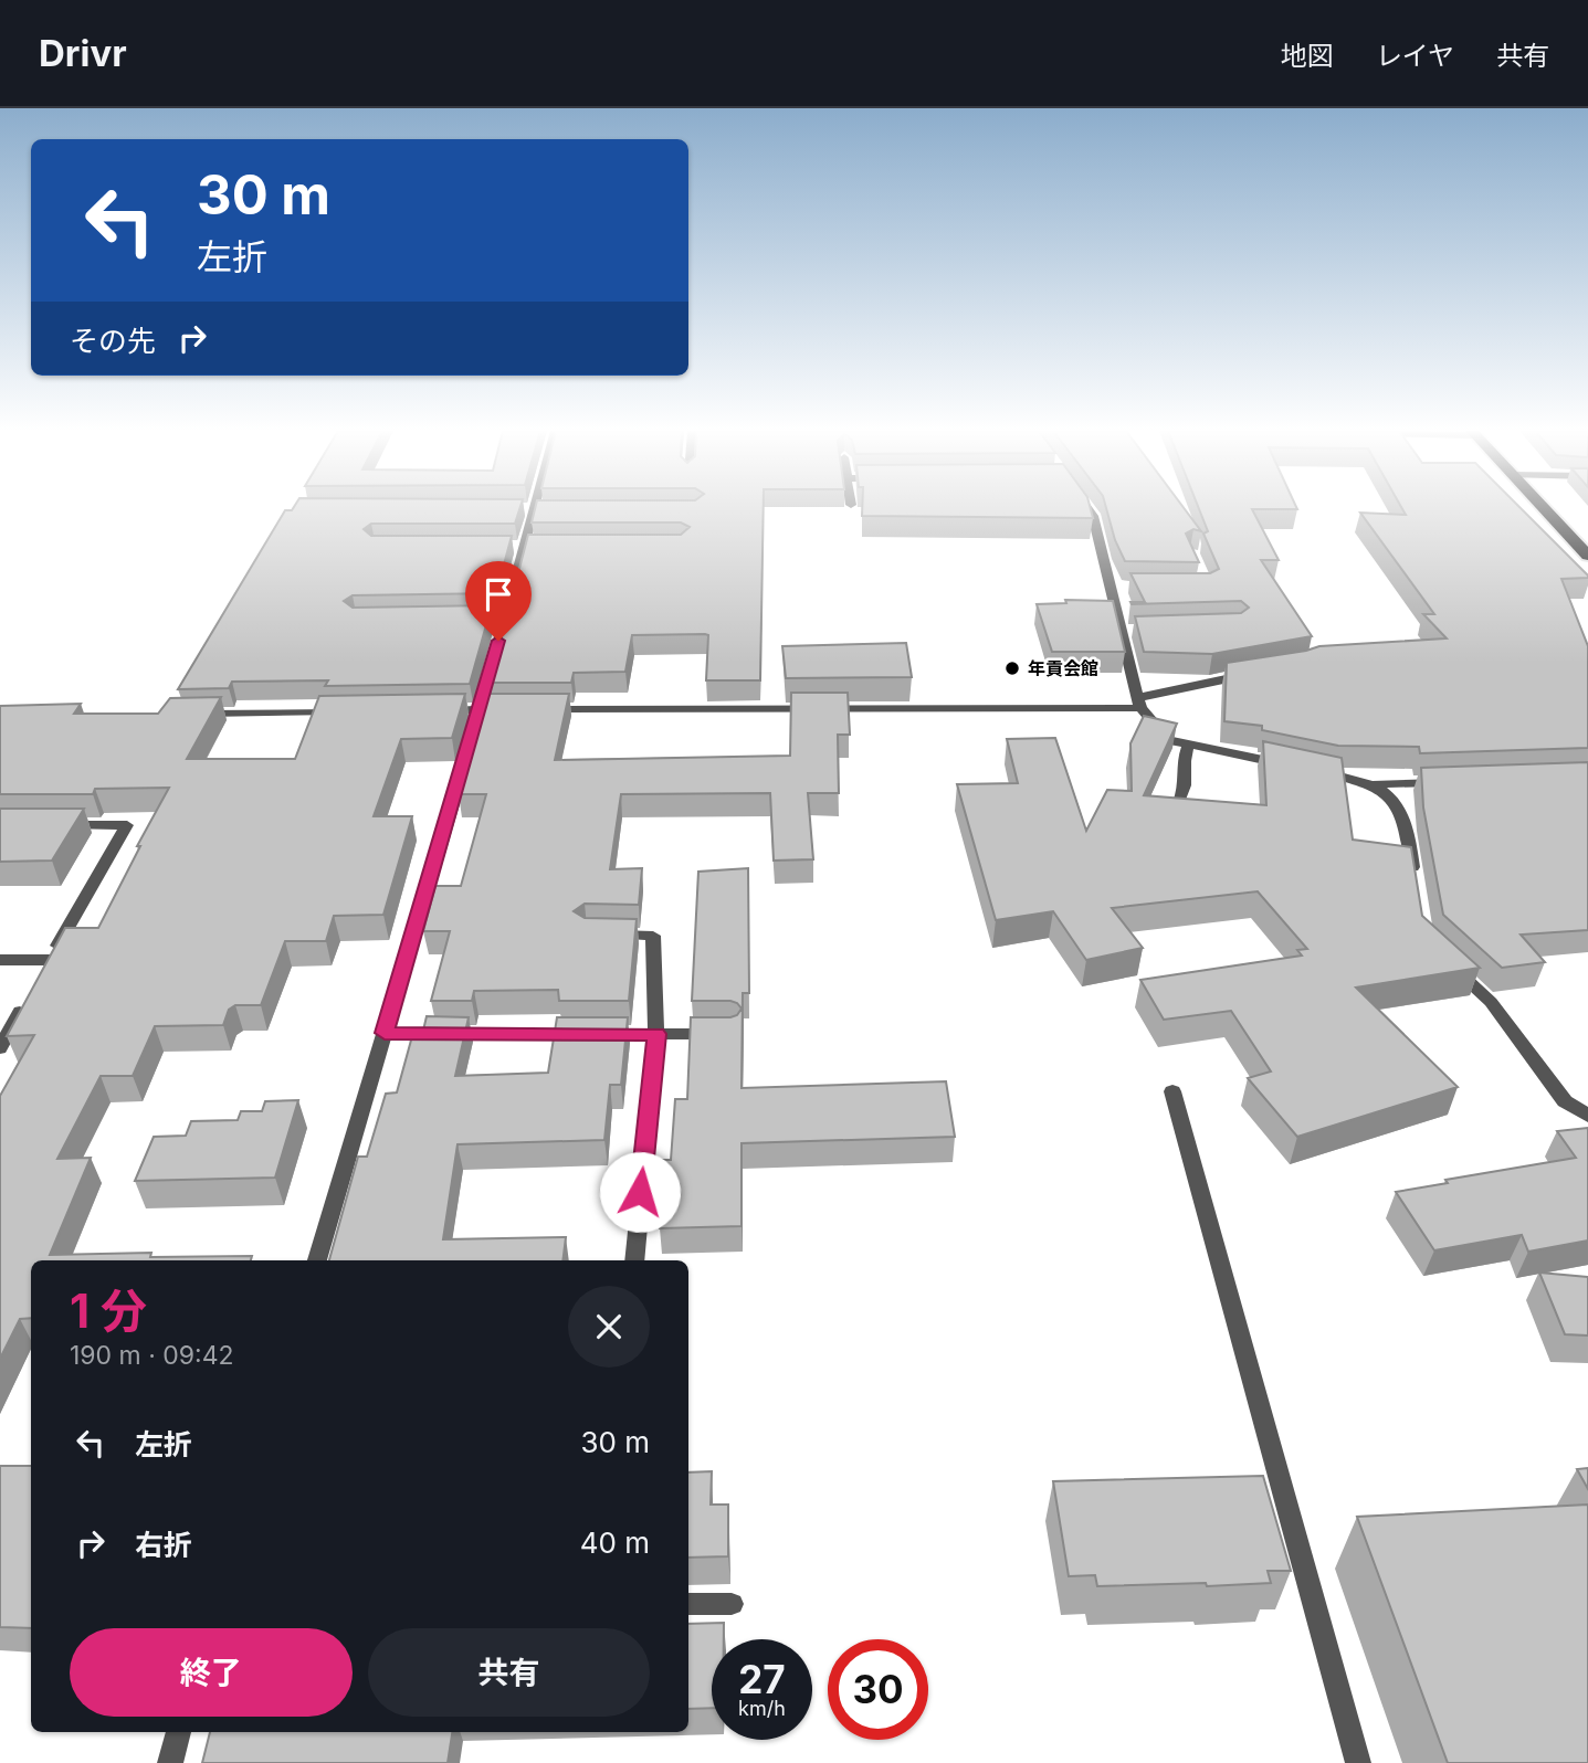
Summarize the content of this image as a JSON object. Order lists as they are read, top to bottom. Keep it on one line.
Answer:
{"places":["年貢会館"],"page":{"header":"Drivr","nav":["地図","レイヤ","共有"],"turn":["30 m","左折"],"then":"その先","heading":["1 分","190 m · 09:42"],"list":[{"name":"左折","value":"30 m"},{"name":"右折","value":"40 m"}],"buttons":["終了","共有"],"speed":"27 km/h","limit":"30"}}
